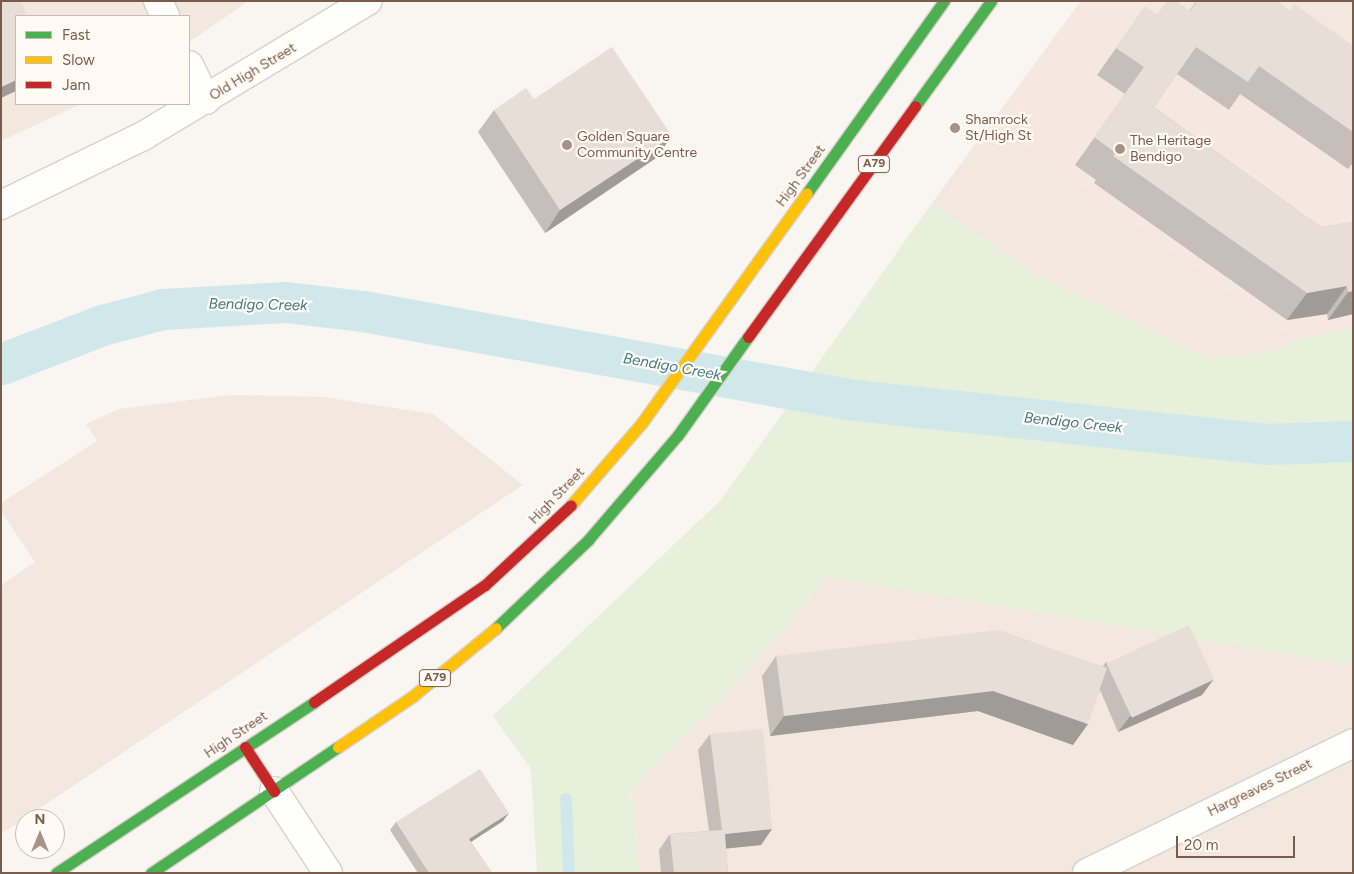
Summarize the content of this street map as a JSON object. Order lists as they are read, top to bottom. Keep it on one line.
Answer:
{"streets":{"highway":["A79","High Street"],"street":["Old High Street","Hargreaves Street"]},"water":["Bendigo Creek"],"places":["Shamrock St/High St","Golden Square Community Centre","The Heritage Bendigo"],"legend":["Fast","Slow","Jam"],"scale_bar":"20 m","north":"top"}
